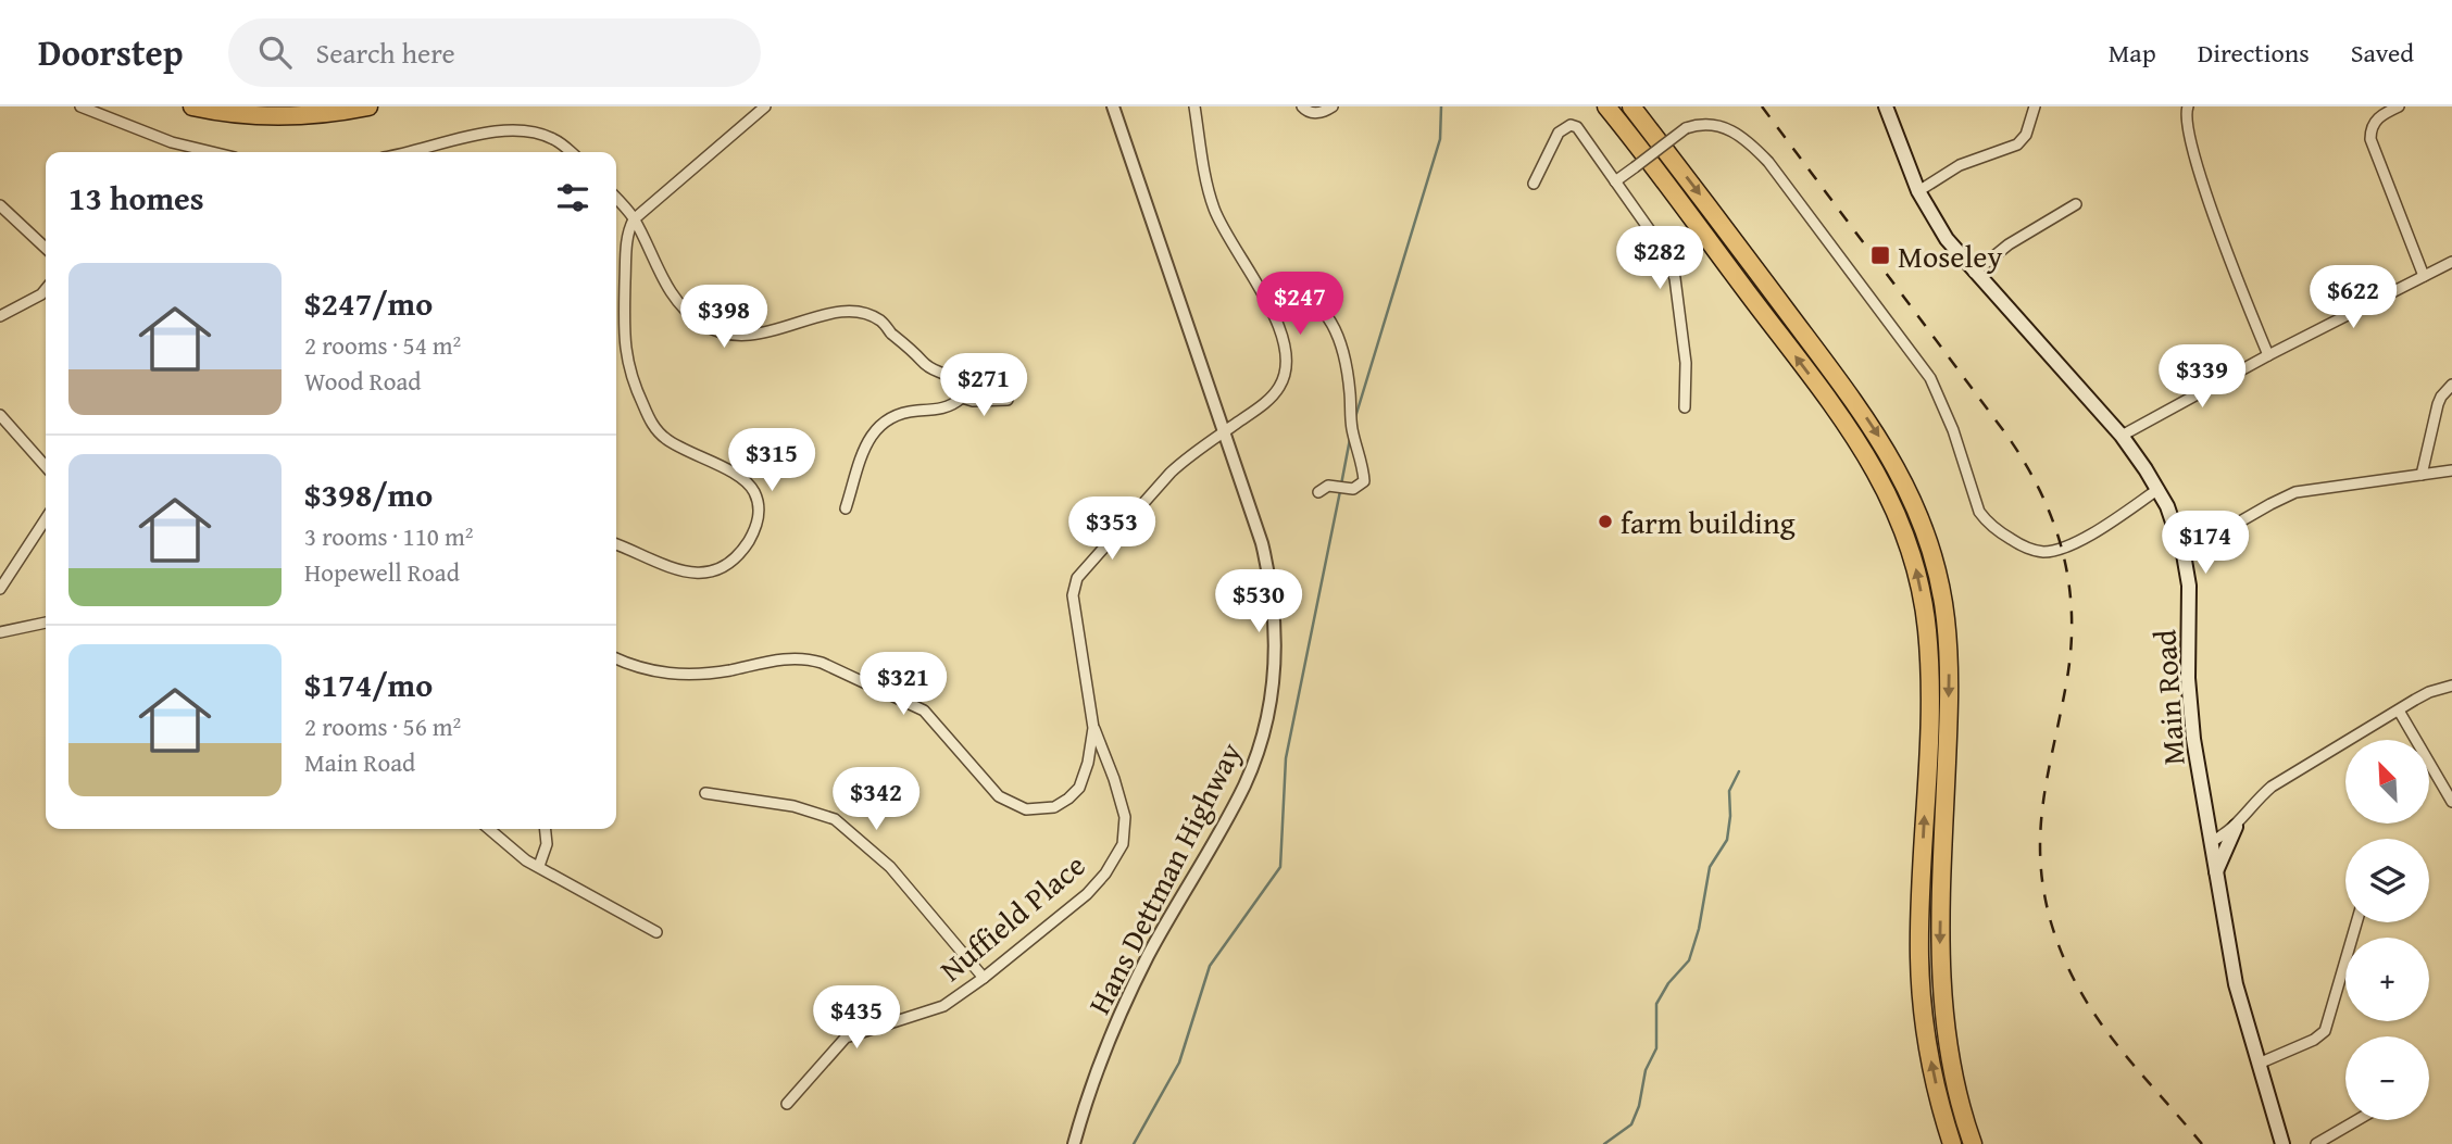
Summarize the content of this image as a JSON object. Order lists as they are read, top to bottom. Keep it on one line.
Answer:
{"streets":{"main road":["Main Road"],"street":["Hans Dettman Highway","Nuffield Place"]},"places":{"transit":["Moseley"],"other":["farm building"]},"north":"top left","page":{"header":"Doorstep","search":"Search here","nav":["Map","Directions","Saved"],"heading":"13 homes","price":["$282","$622","$247","$398","$339","$271","$315","$353","$174","$530","$321","$342","$435"],"list":[{"name":"$247/mo","note":"2 rooms · 54 m² · Wood Road"},{"name":"$398/mo","note":"3 rooms · 110 m² · Hopewell Road"},{"name":"$174/mo","note":"2 rooms · 56 m² · Main Road"}],"map_buttons":["+","−"]}}
